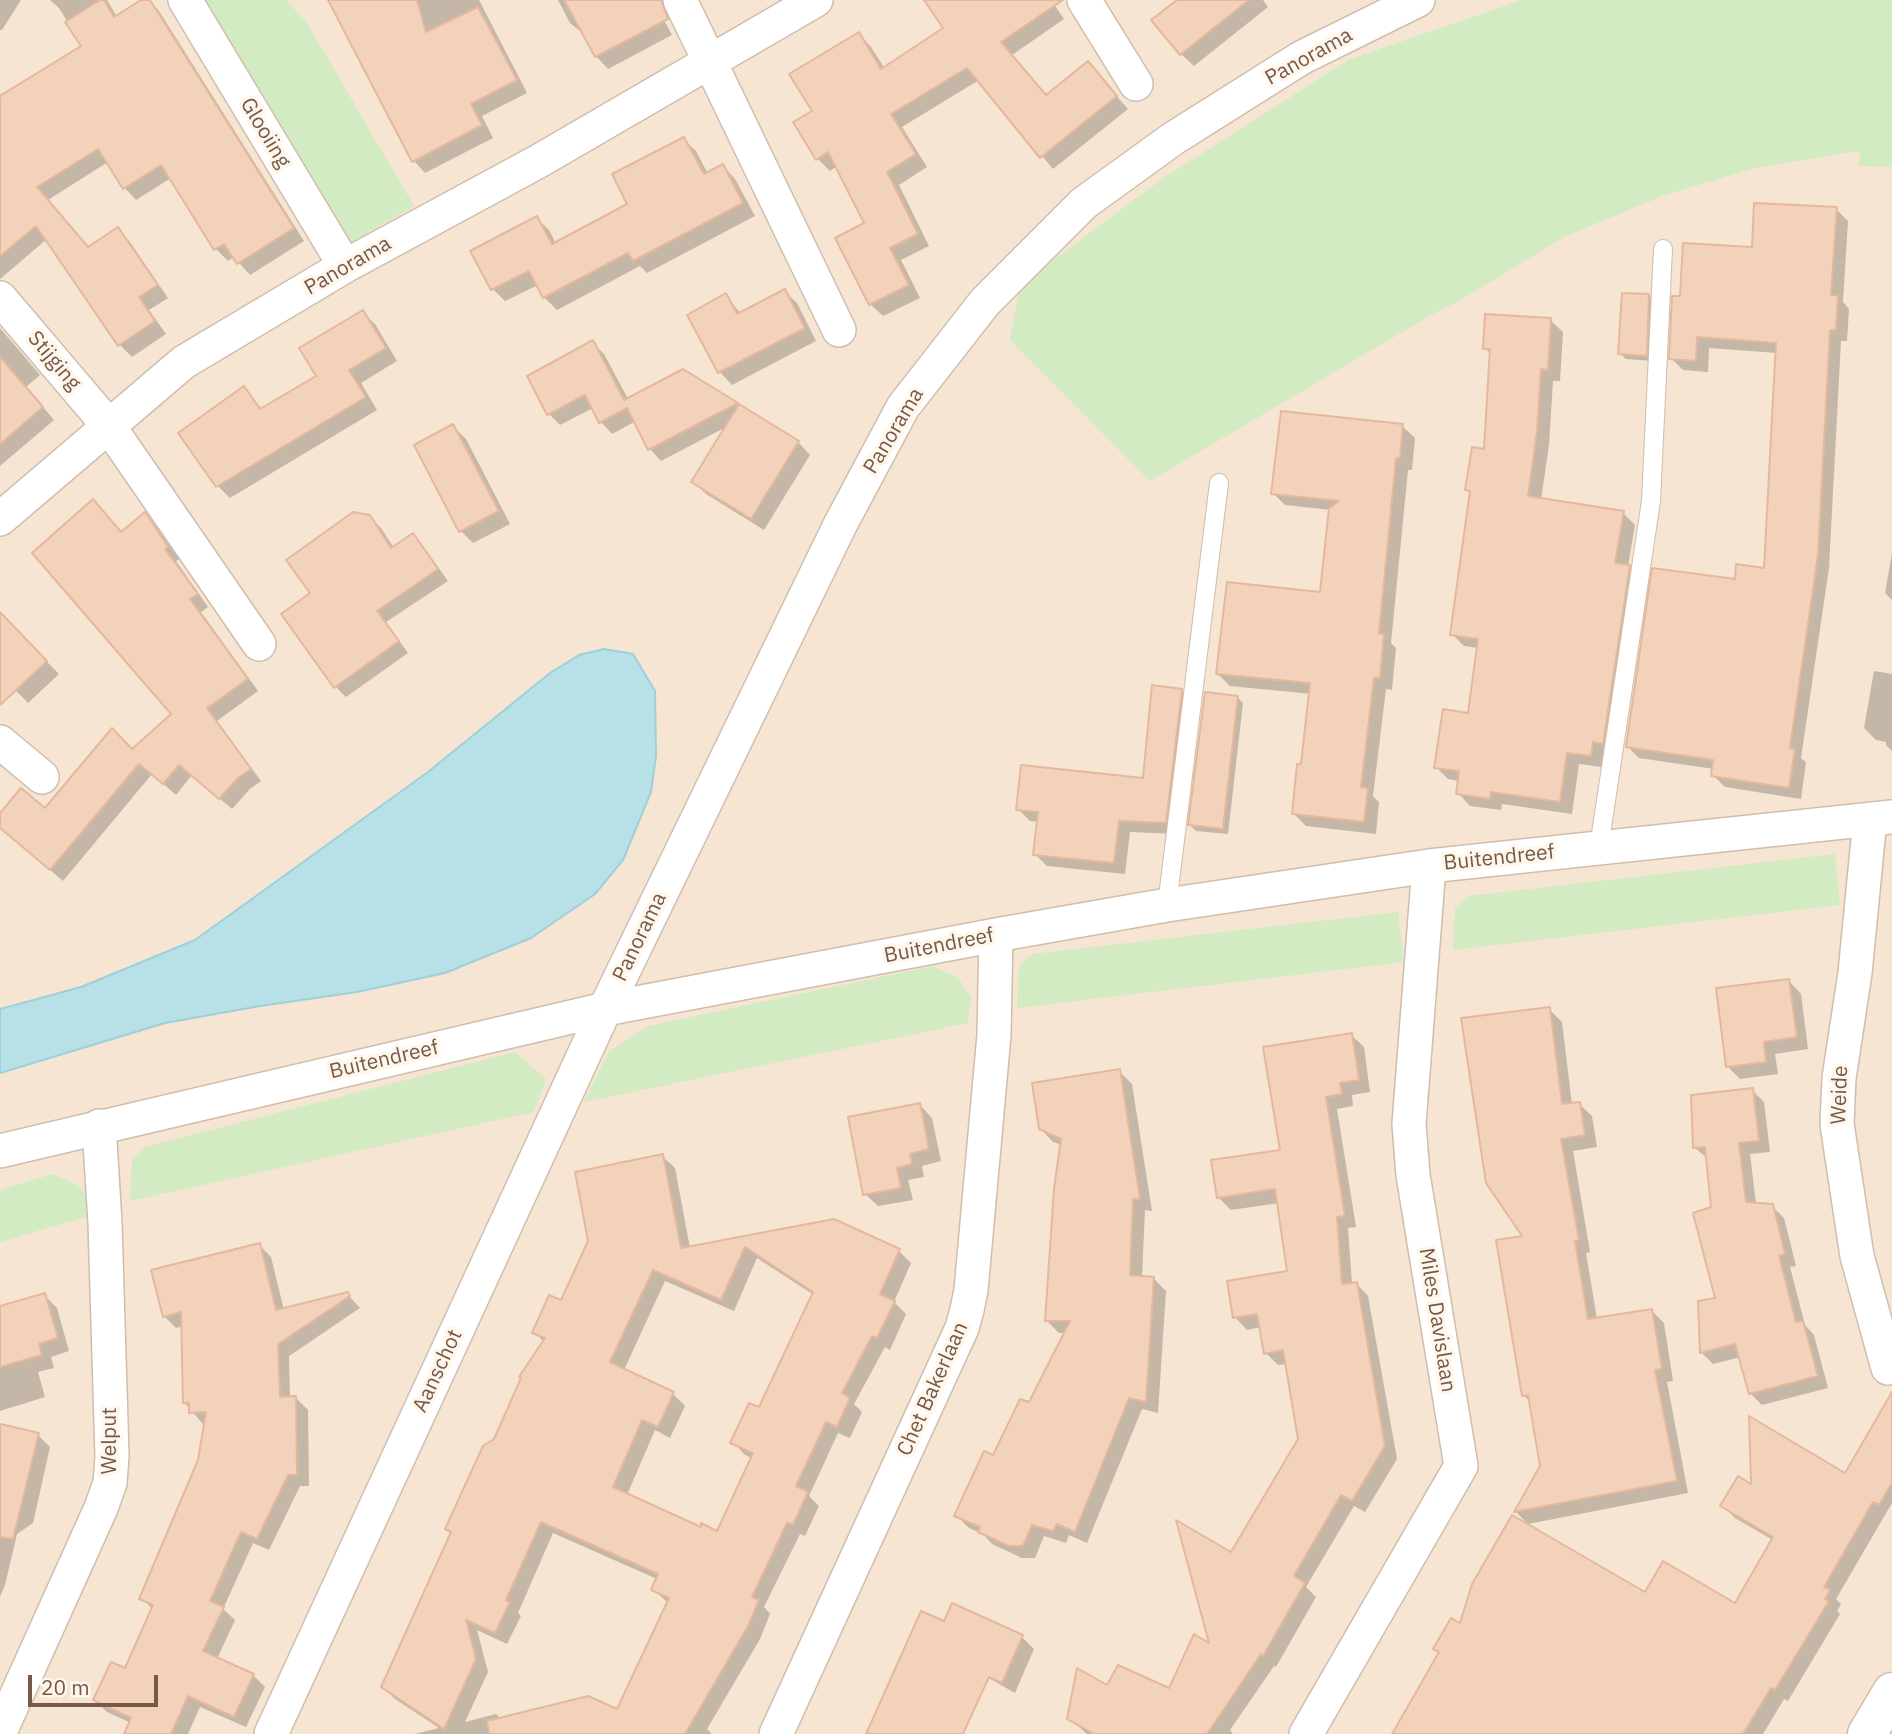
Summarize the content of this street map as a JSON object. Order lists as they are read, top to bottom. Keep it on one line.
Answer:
{"streets":{"street":["Panorama","Glooiing","Stijging","Buitendreef","Weide","Miles Davislaan","Aanschot","Chet Bakerlaan","Welput"]},"crossings":[["Panorama","Glooiing"],["Panorama","Stijging"],["Panorama","Buitendreef"],["Panorama","Aanschot"],["Buitendreef","Weide"],["Buitendreef","Miles Davislaan"],["Buitendreef","Aanschot"],["Buitendreef","Chet Bakerlaan"],["Buitendreef","Welput"]],"scale_bar":"20 m"}
